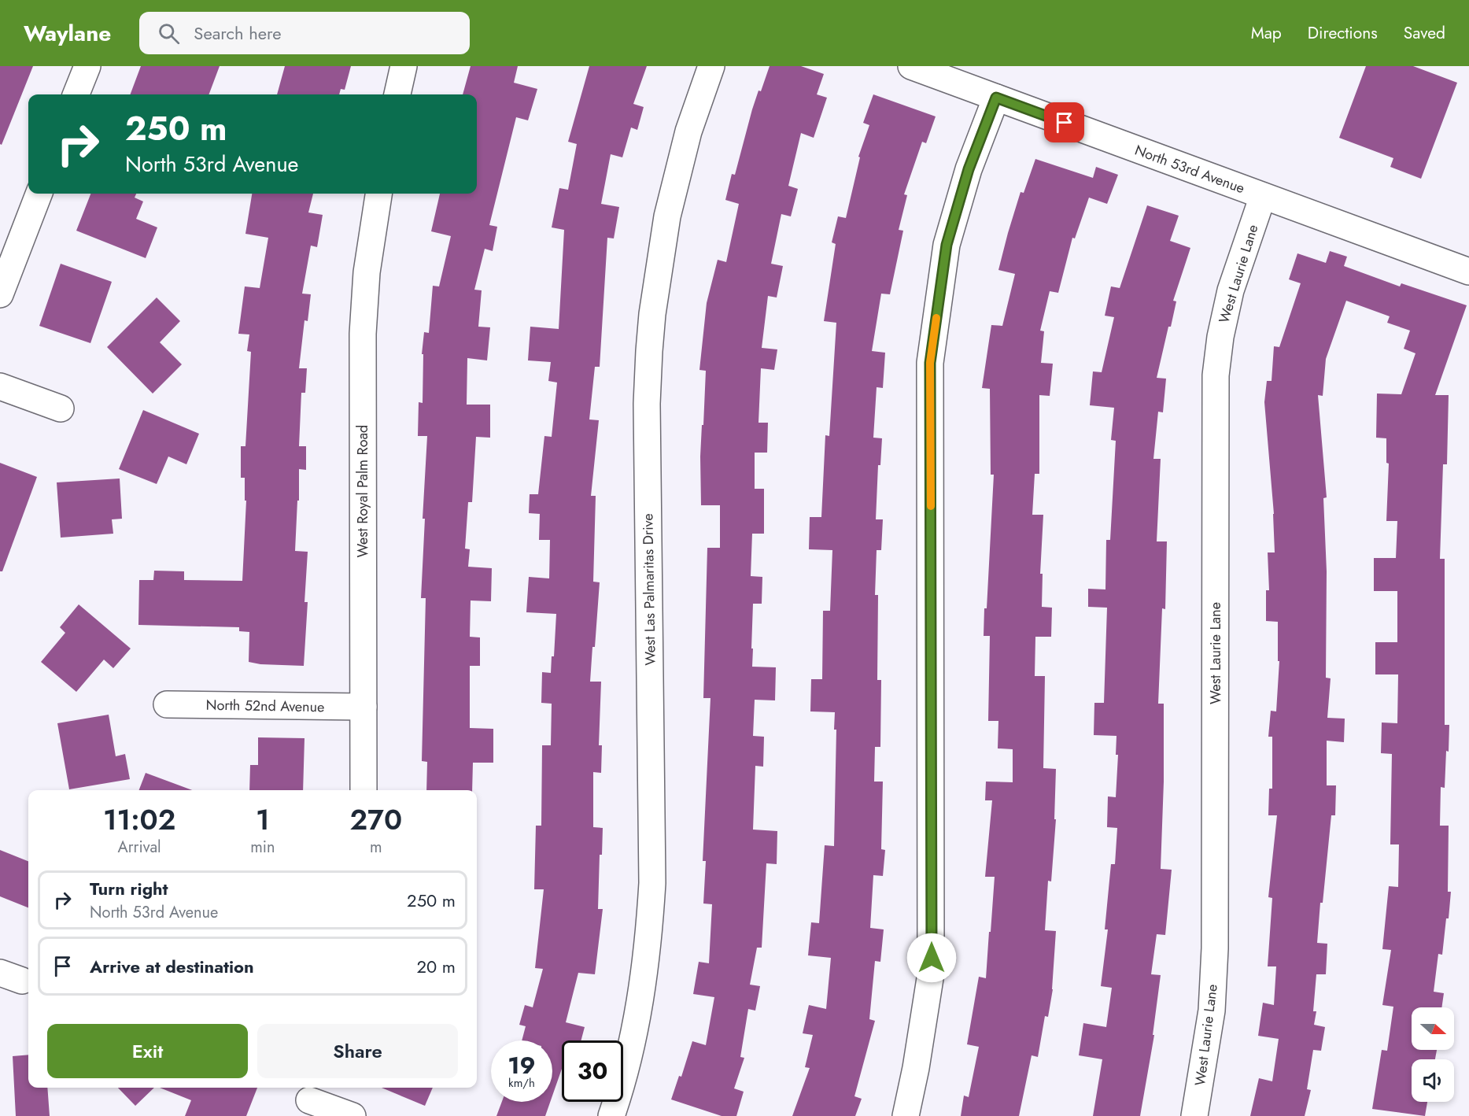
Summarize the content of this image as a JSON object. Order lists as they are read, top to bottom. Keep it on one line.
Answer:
{"streets":{"street":["North 53rd Avenue","West Laurie Lane","West Royal Palm Road","West Las Palmaritas Drive","North 52nd Avenue"]},"crossings":[["North 53rd Avenue","West Laurie Lane"],["West Royal Palm Road","North 52nd Avenue"]],"north":"right","page":{"header":"Waylane","search":"Search here","nav":["Map","Directions","Saved"],"turn":["250 m","North 53rd Avenue"],"eta":["11:02","Arrival","1","min","270","m"],"list":[{"name":"Turn right","note":"North 53rd Avenue","value":"250 m"},{"name":"Arrive at destination","value":"20 m"}],"buttons":["Exit","Share"],"speed":"19 km/h","limit":"30"}}
